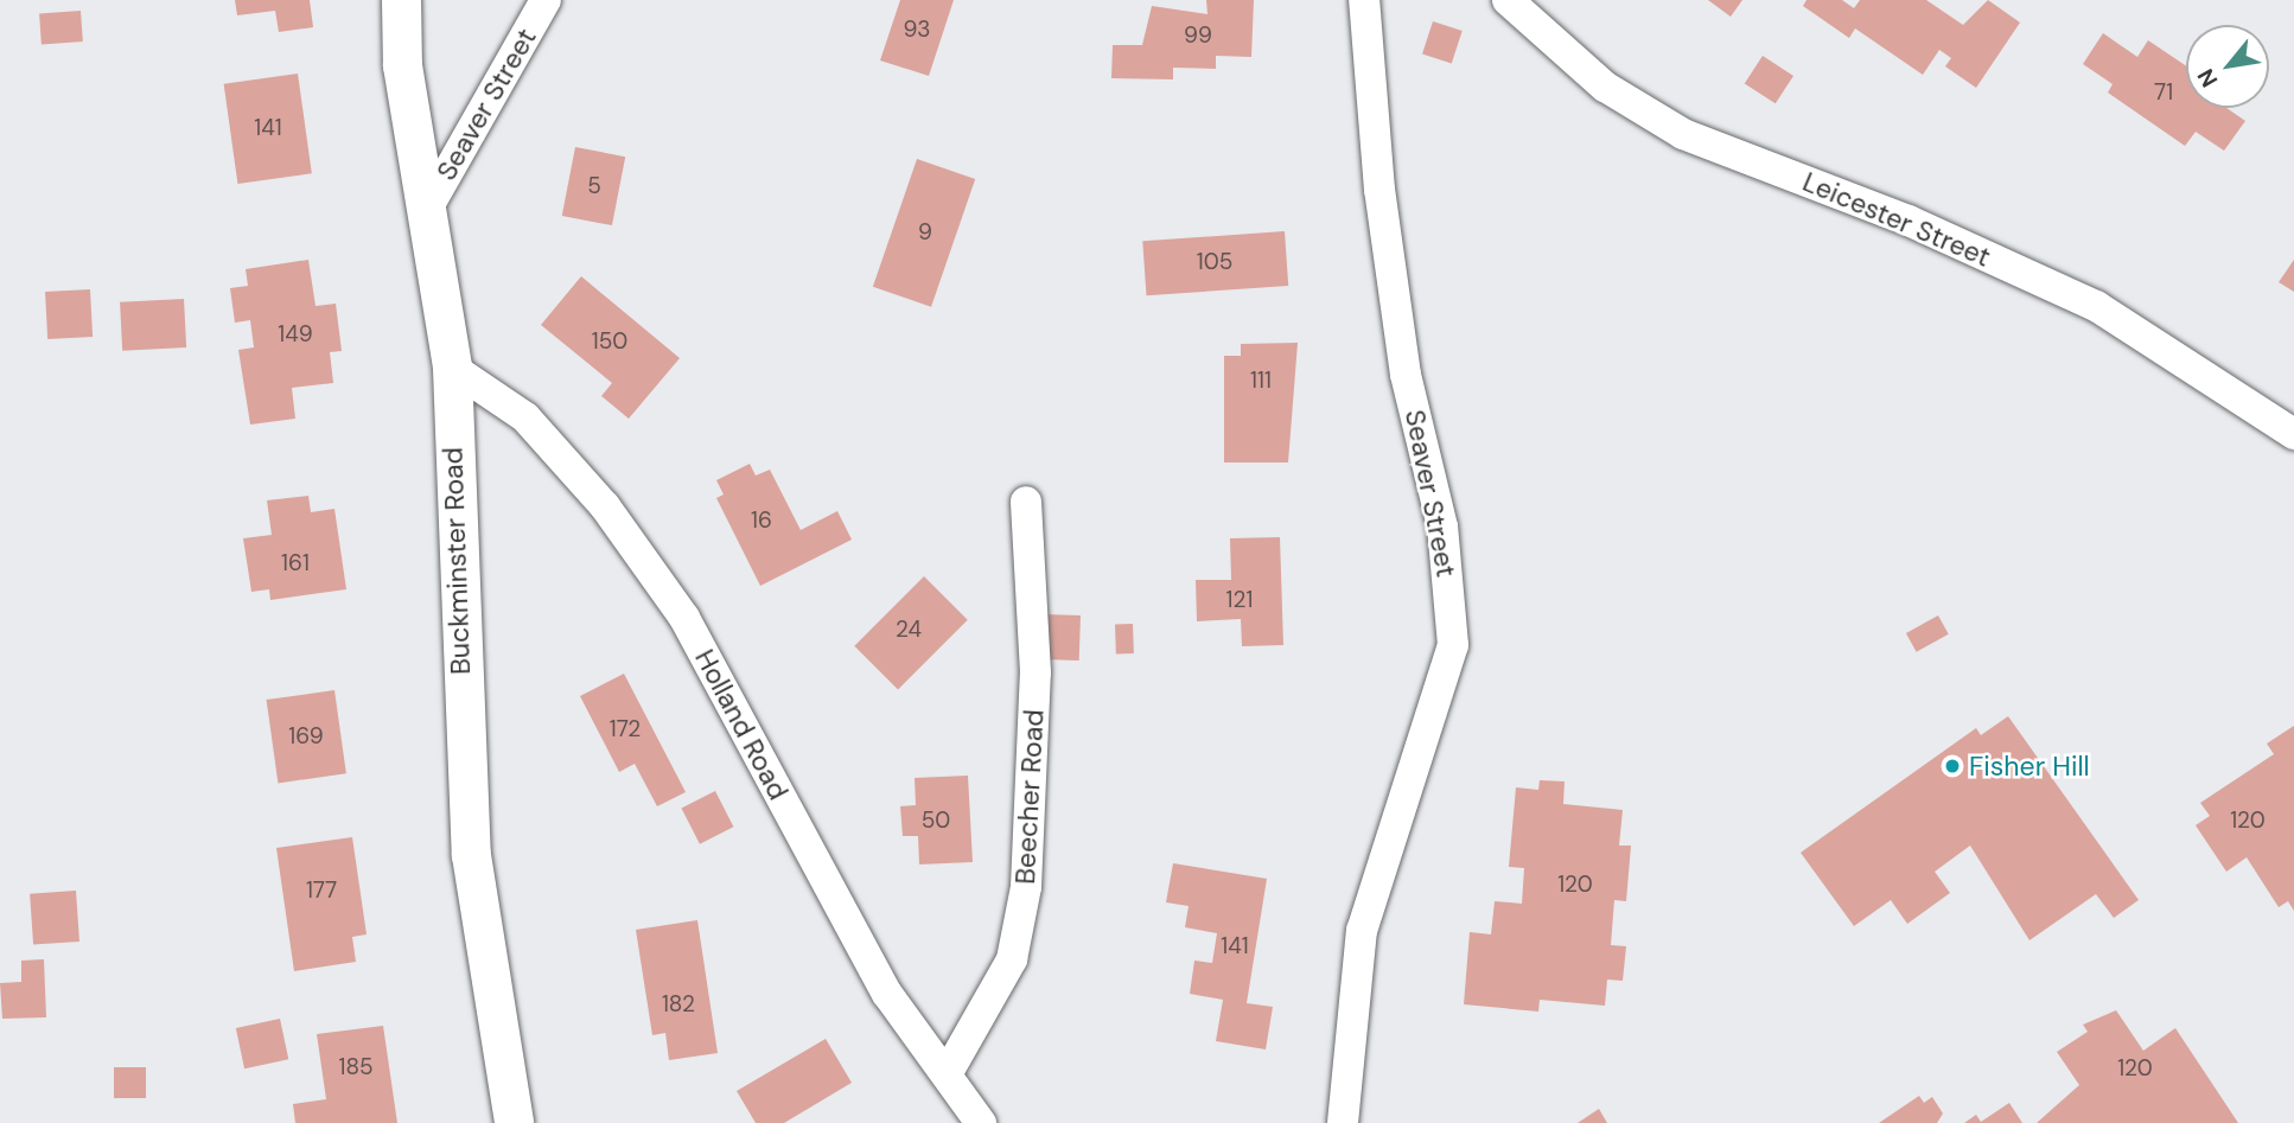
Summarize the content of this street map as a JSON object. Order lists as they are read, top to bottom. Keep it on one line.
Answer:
{"streets":{"street":["Seaver Street","Leicester Street","Buckminster Road","Holland Road","Beecher Road"]},"crossings":[["Seaver Street","Buckminster Road"],["Buckminster Road","Holland Road"],["Holland Road","Beecher Road"]],"places":["Fisher Hill"],"house_numbers":["93","99","71","141","5","9","105","149","150","111","16","161","121","24","172","169","50","120","120","177","141","182","185","120"],"north":"bottom left"}
